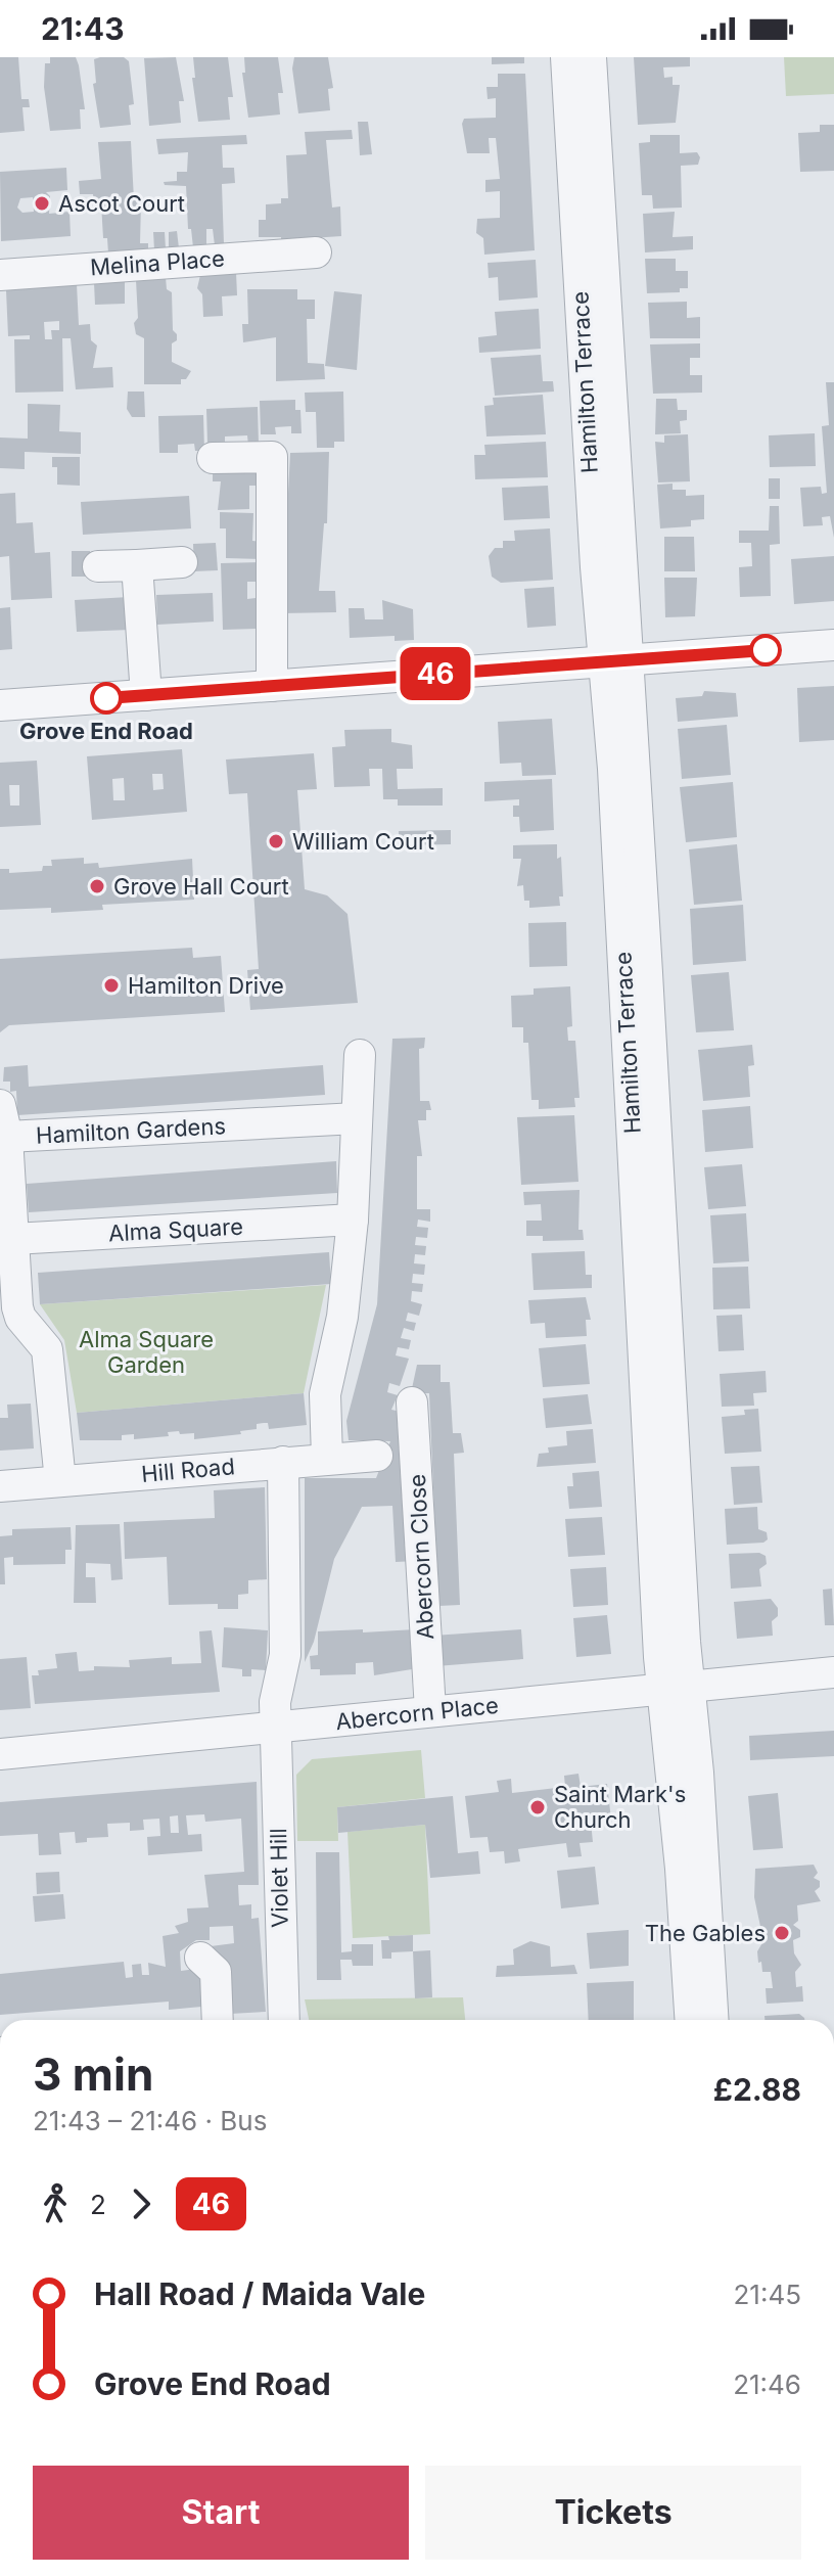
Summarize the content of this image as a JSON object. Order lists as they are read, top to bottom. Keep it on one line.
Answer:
{"streets":{"street":["Melina Place","Hamilton Terrace","Hamilton Gardens","Alma Square","Hill Road","Abercorn Close","Abercorn Place","Violet Hill"]},"crossings":[["Hamilton Terrace","Abercorn Place"],["Hamilton Gardens","Alma Square"],["Hill Road","Violet Hill"],["Abercorn Close","Abercorn Place"],["Abercorn Place","Violet Hill"]],"parks":["Alma Square Garden"],"places":["Ascot Court","Grove End Road","William Court","Grove Hall Court","Hamilton Drive","Saint Mark's Church","The Gables"],"lines":["bus line 46"],"page":{"status":"21:43","on_map":"46","heading":["3 min","21:43 – 21:46 · Bus","£2.88"],"legs":["2","46"],"list":[{"name":"Hall Road / Maida Vale","value":"21:45"},{"name":"Grove End Road","value":"21:46"}],"buttons":["Start","Tickets"]}}
